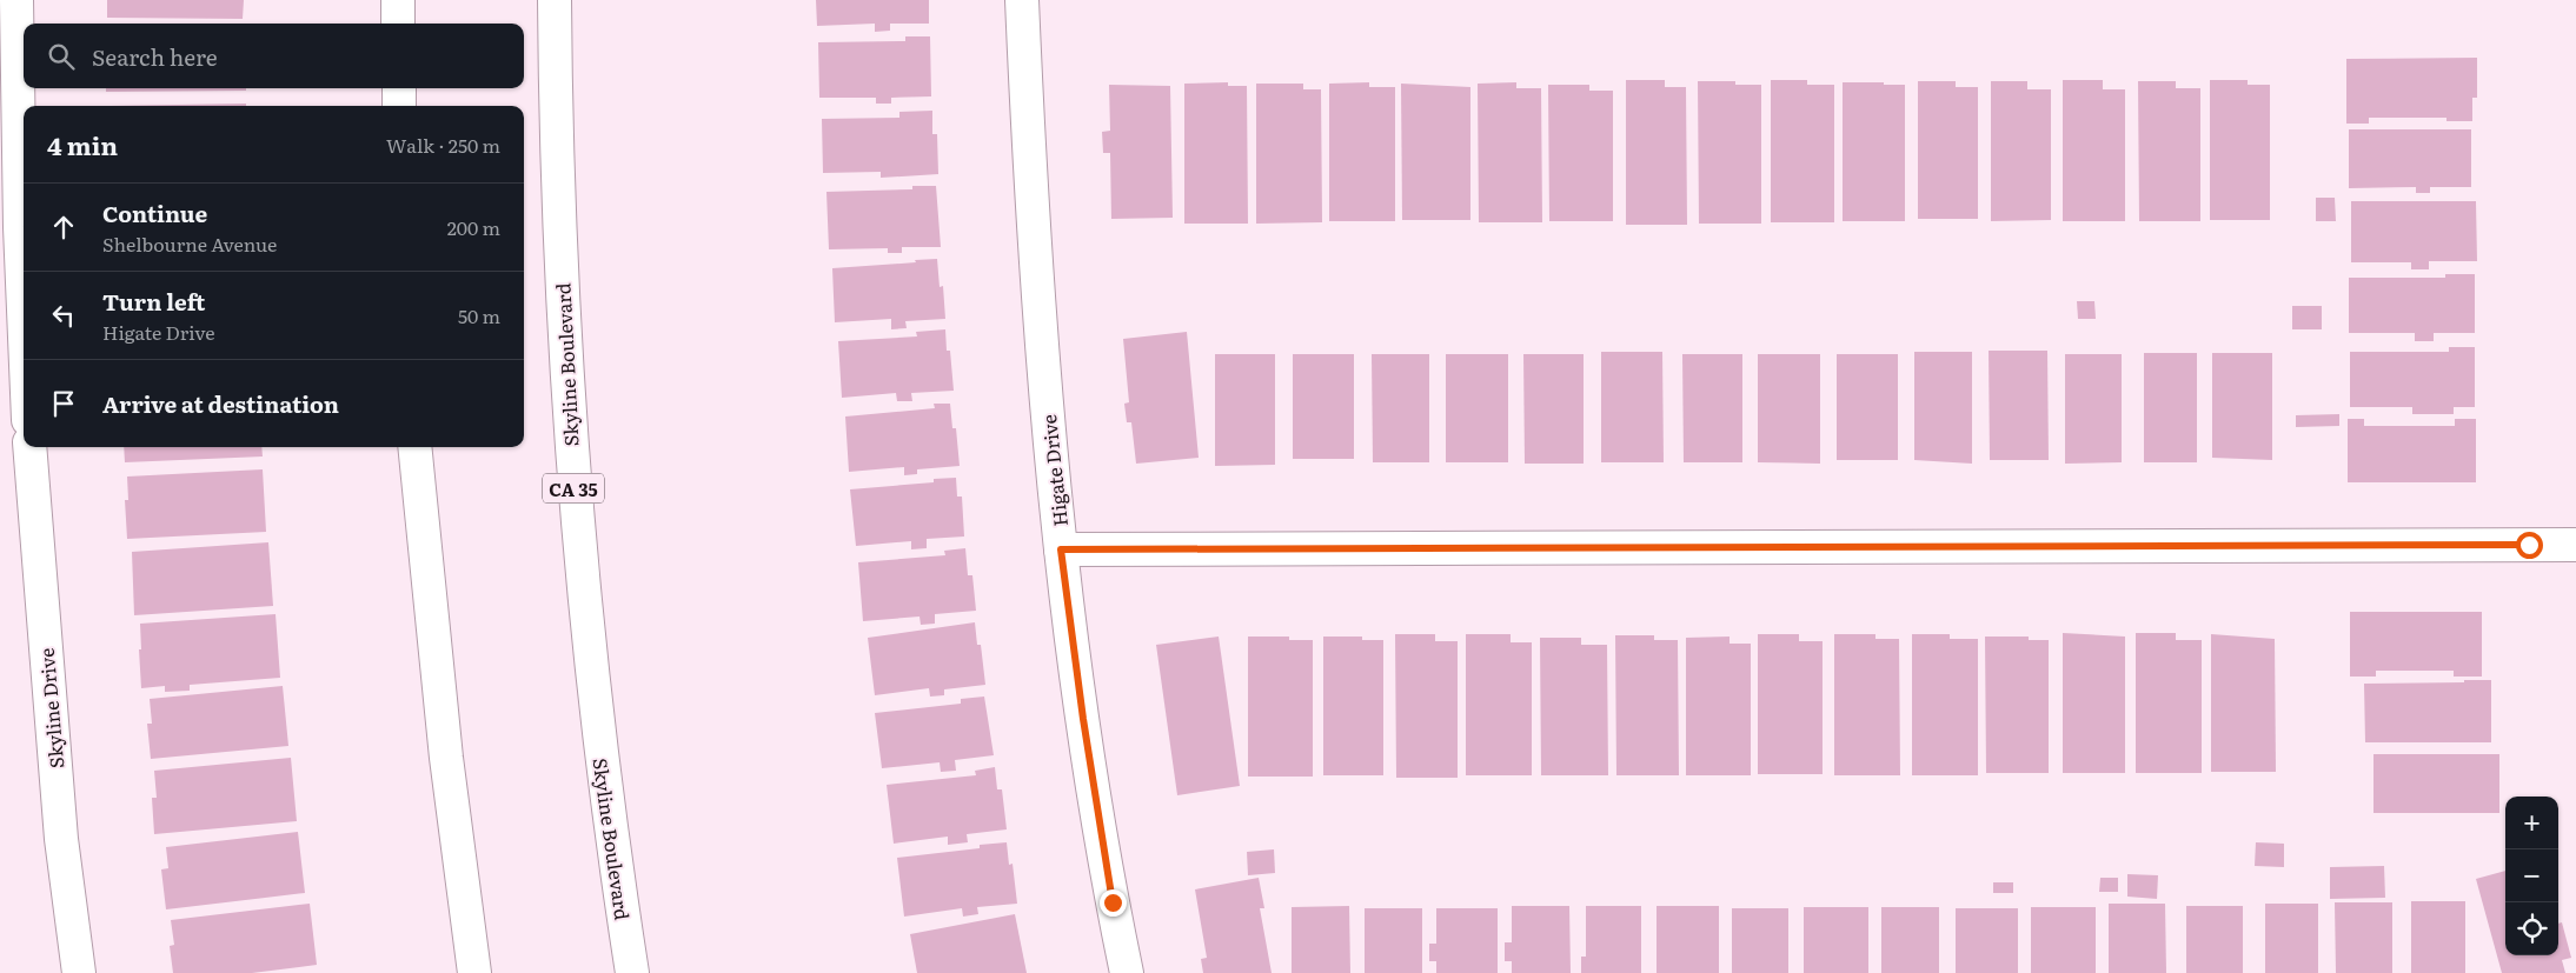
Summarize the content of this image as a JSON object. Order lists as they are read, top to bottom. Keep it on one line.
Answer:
{"streets":{"street":["Skyline Boulevard","Higate Drive","CA 35","Skyline Drive"]},"page":{"search":"Search here","heading":["4 min","Walk · 250 m"],"list":[["Continue","Shelbourne Avenue","200 m"],["Turn left","Higate Drive","50 m"],"Arrive at destination"],"map_buttons":["+","−"]}}
